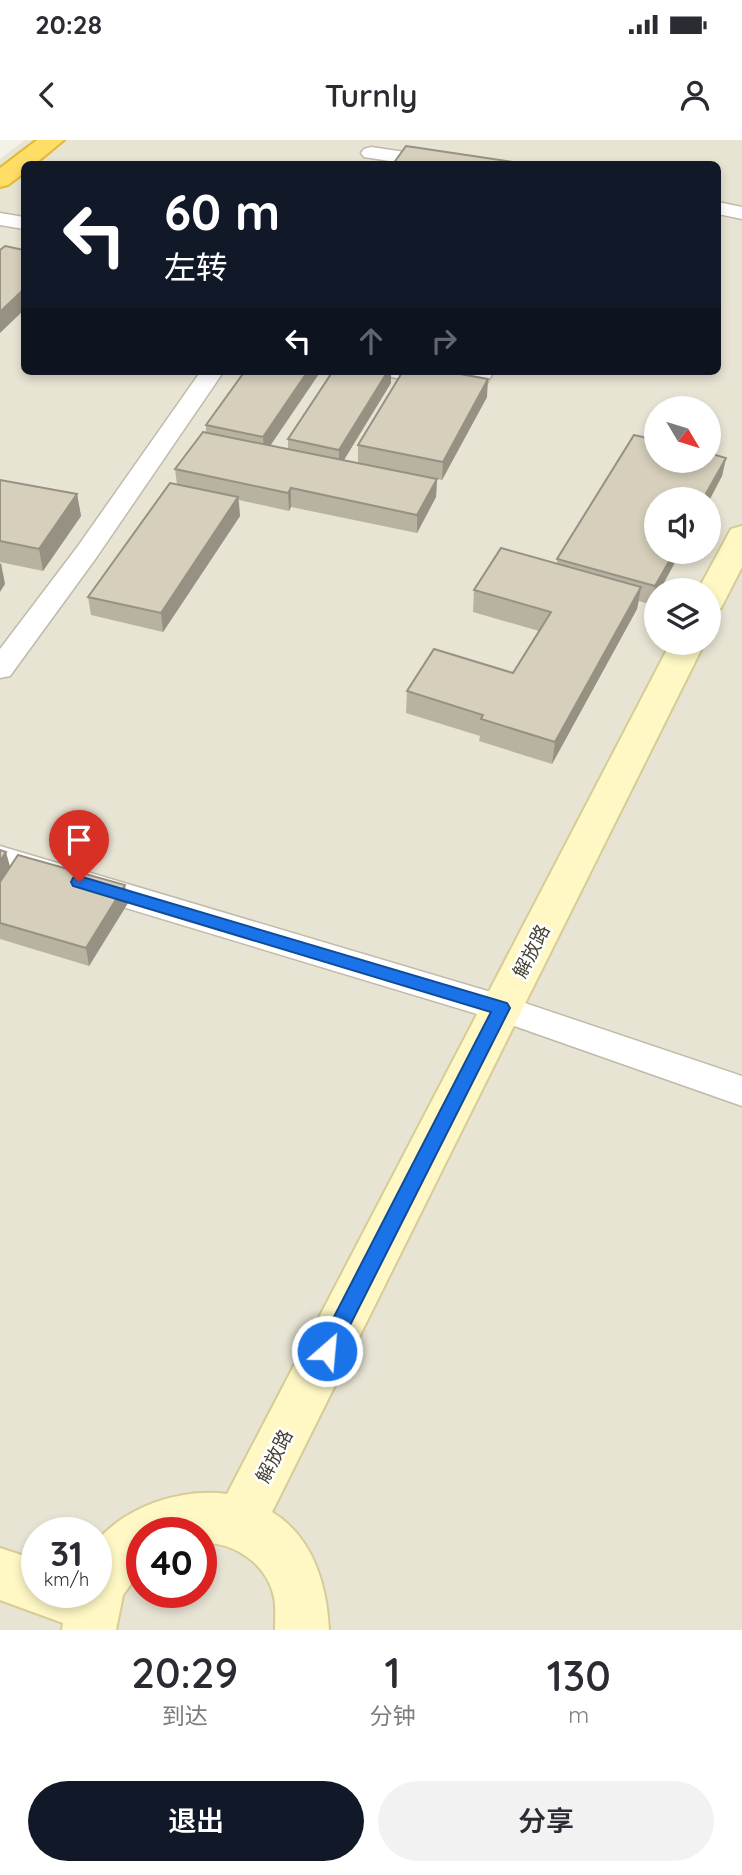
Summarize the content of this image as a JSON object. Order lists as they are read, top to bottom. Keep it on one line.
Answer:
{"streets":{"street":["解放路"]},"north":"bottom right","page":{"status":"20:28","header":"Turnly","turn":["60 m","左转"],"speed":"31 km/h","limit":"40","eta":["20:29","到达","1","分钟","130","m"],"buttons":["退出","分享"]}}
